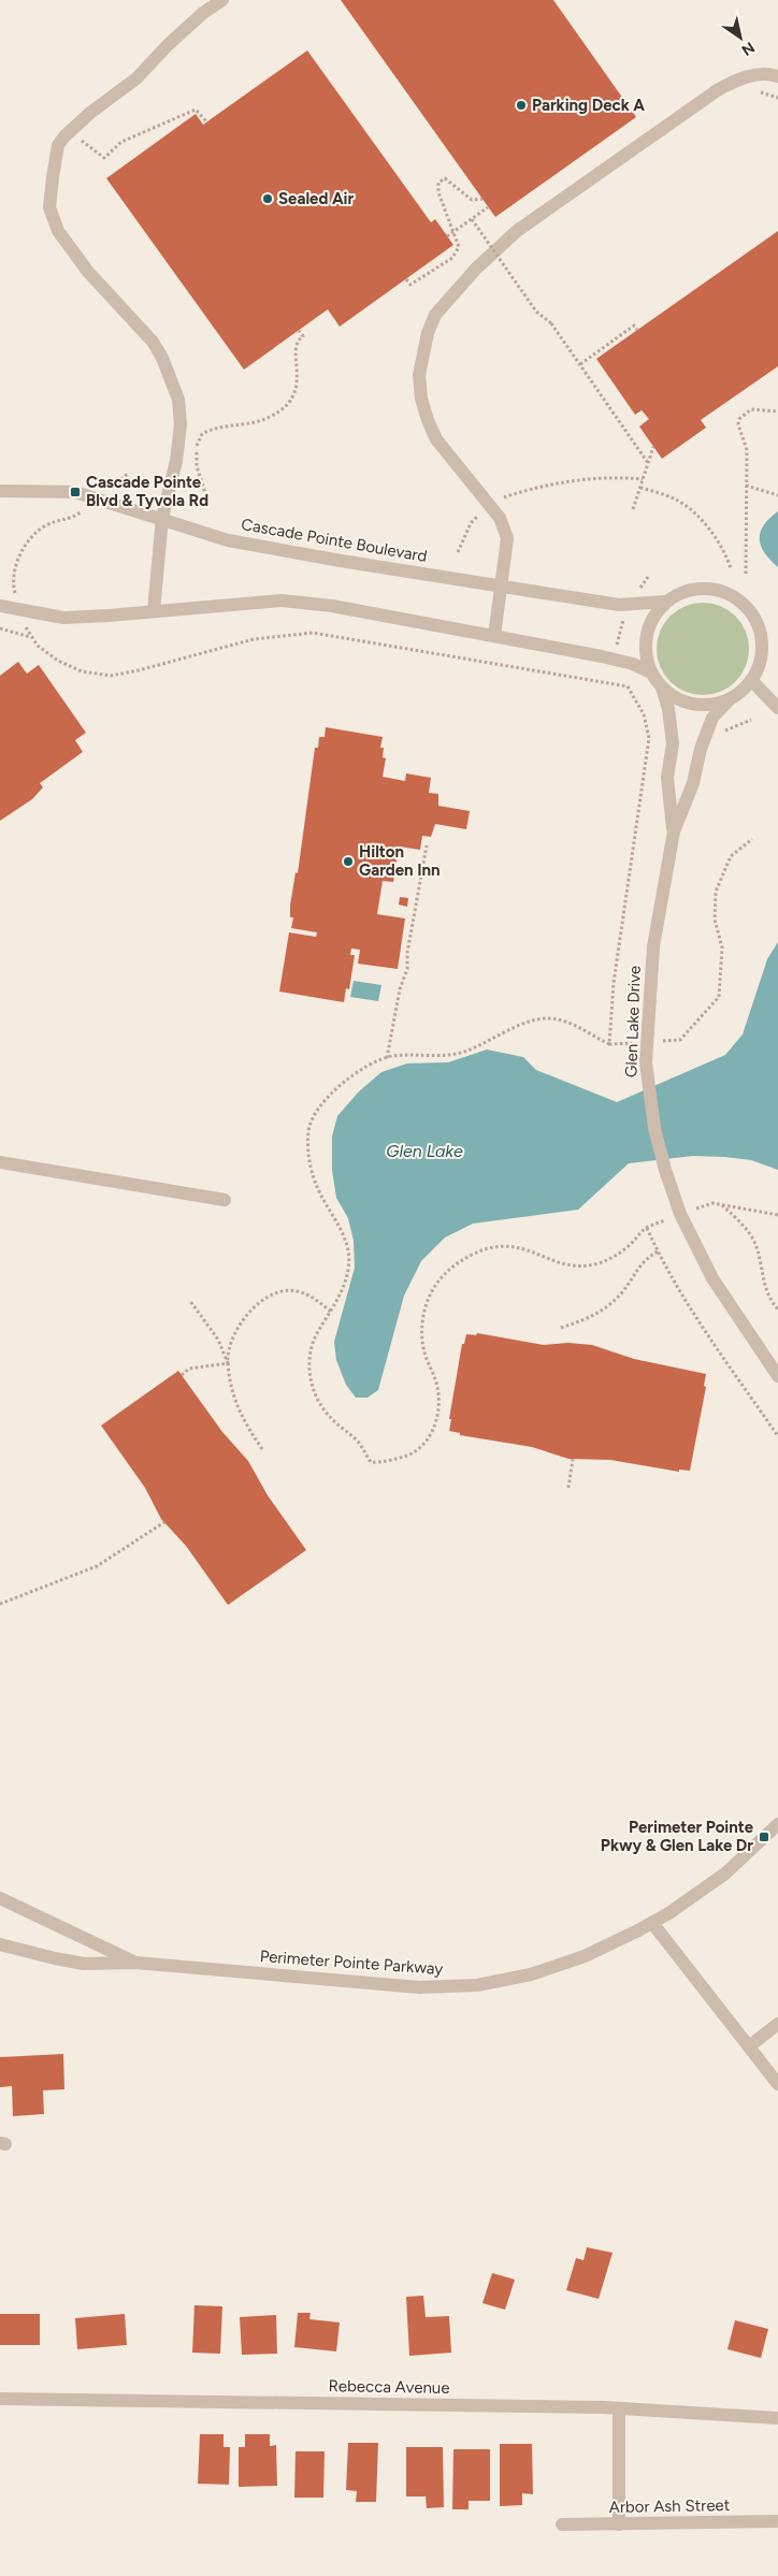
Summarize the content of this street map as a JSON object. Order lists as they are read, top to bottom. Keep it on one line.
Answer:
{"streets":{"street":["Cascade Pointe Boulevard","Glen Lake Drive","Perimeter Pointe Parkway","Rebecca Avenue","Arbor Ash Street"]},"crossings":[["Cascade Pointe Boulevard","Glen Lake Drive"]],"water":["Glen Lake"],"places":{"other":["Parking Deck A","Sealed Air","Hilton Garden Inn"],"transit":["Cascade Pointe Blvd & Tyvola Rd","Perimeter Pointe Pkwy & Glen Lake Dr"]},"north":"bottom right"}
